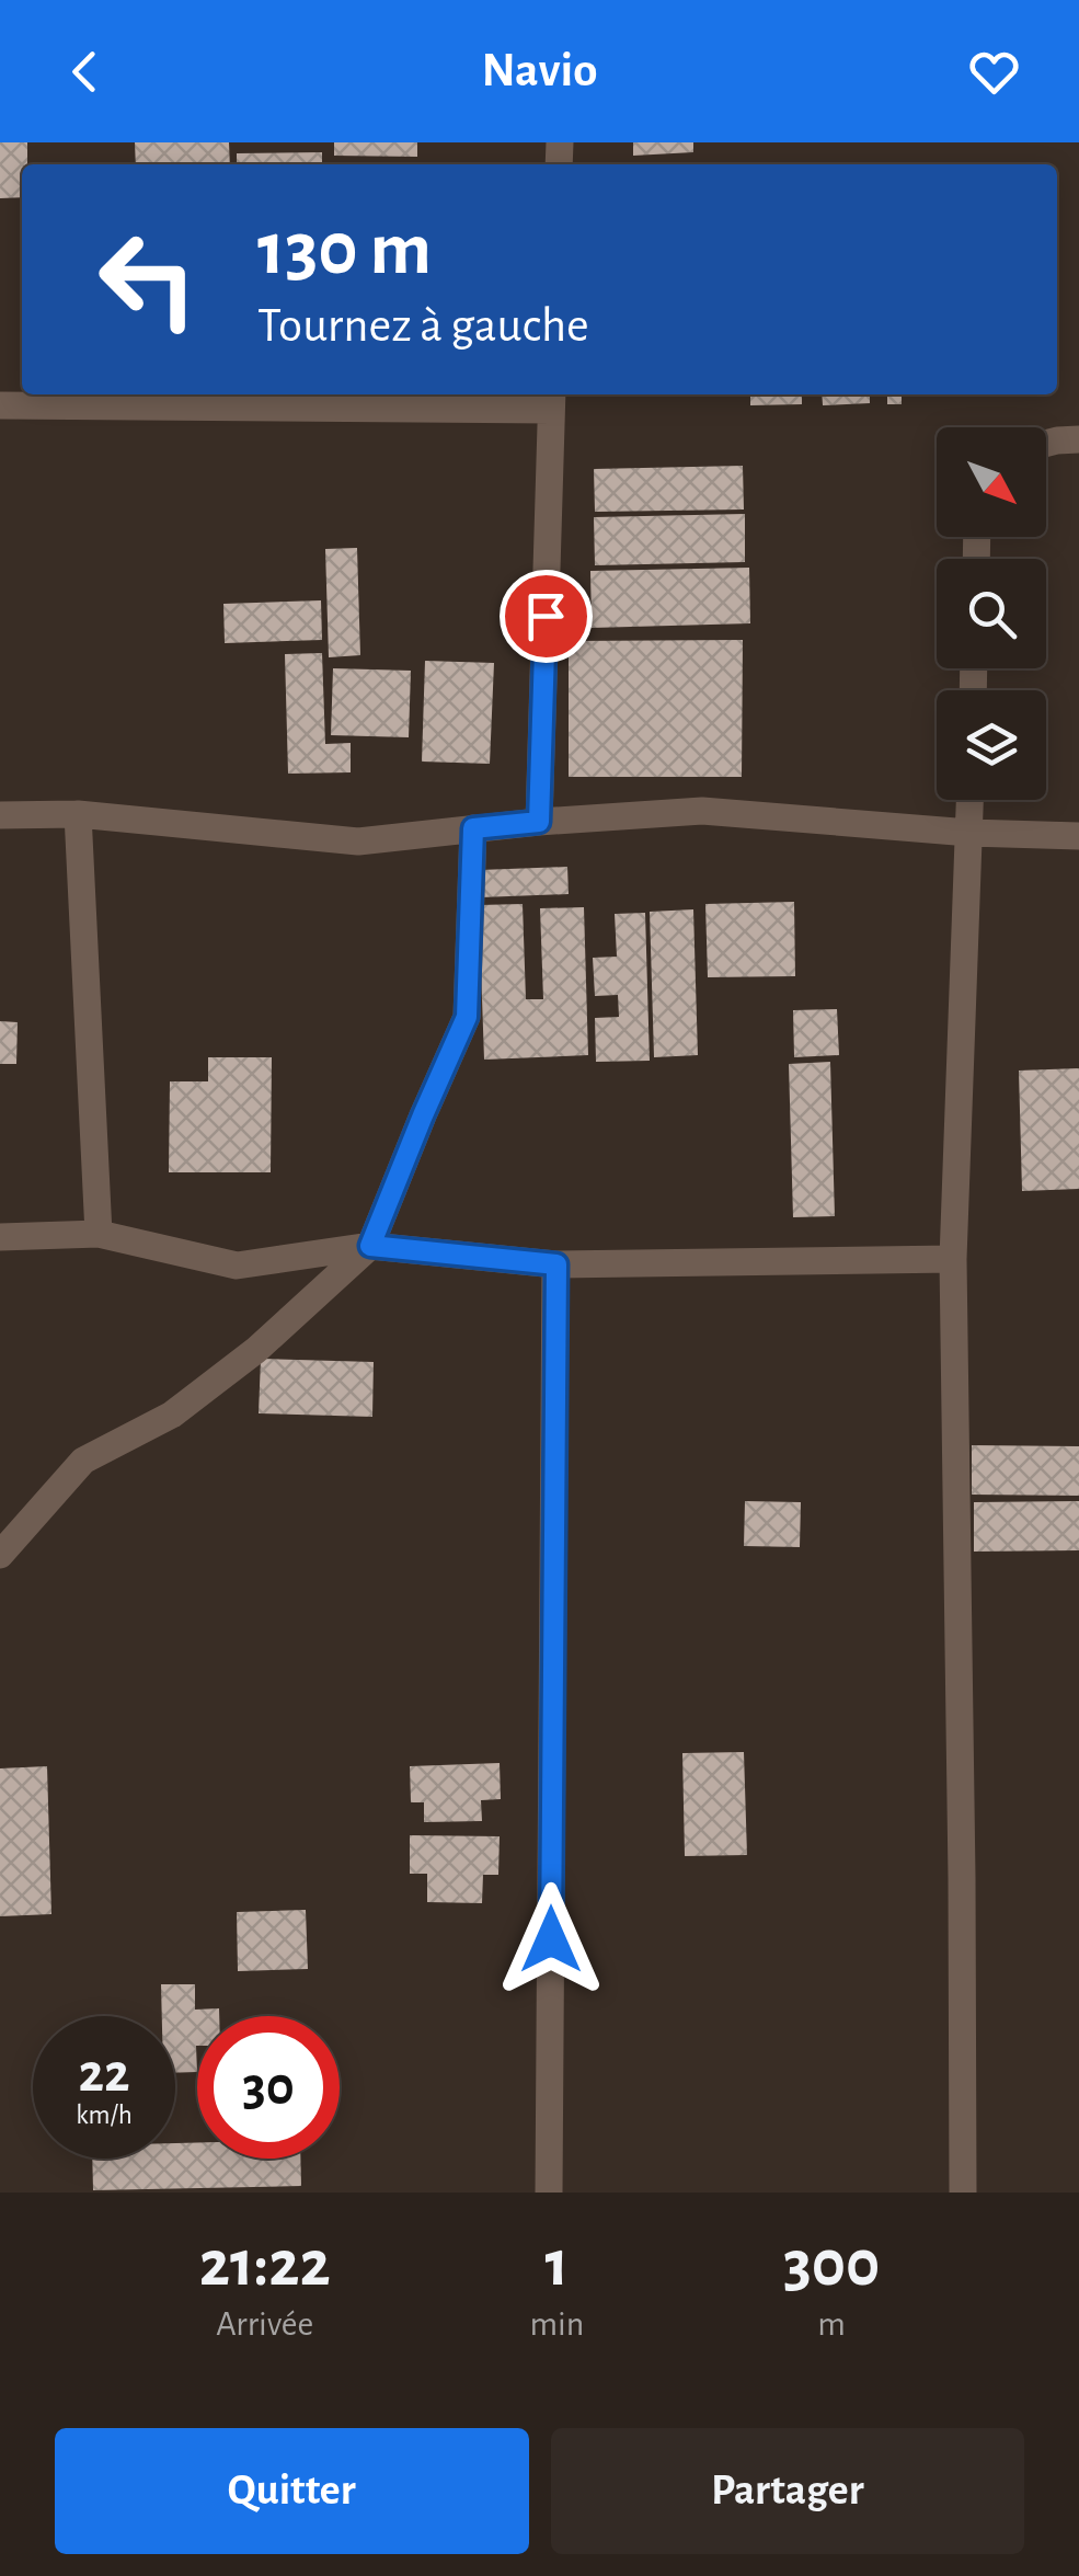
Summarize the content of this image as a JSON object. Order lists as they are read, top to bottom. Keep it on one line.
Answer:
{"north":"bottom right","page":{"header":"Navio","turn":["130 m","Tournez à gauche"],"speed":"22 km/h","limit":"30","eta":["21:22","Arrivée","1","min","300","m"],"buttons":["Quitter","Partager"]}}
